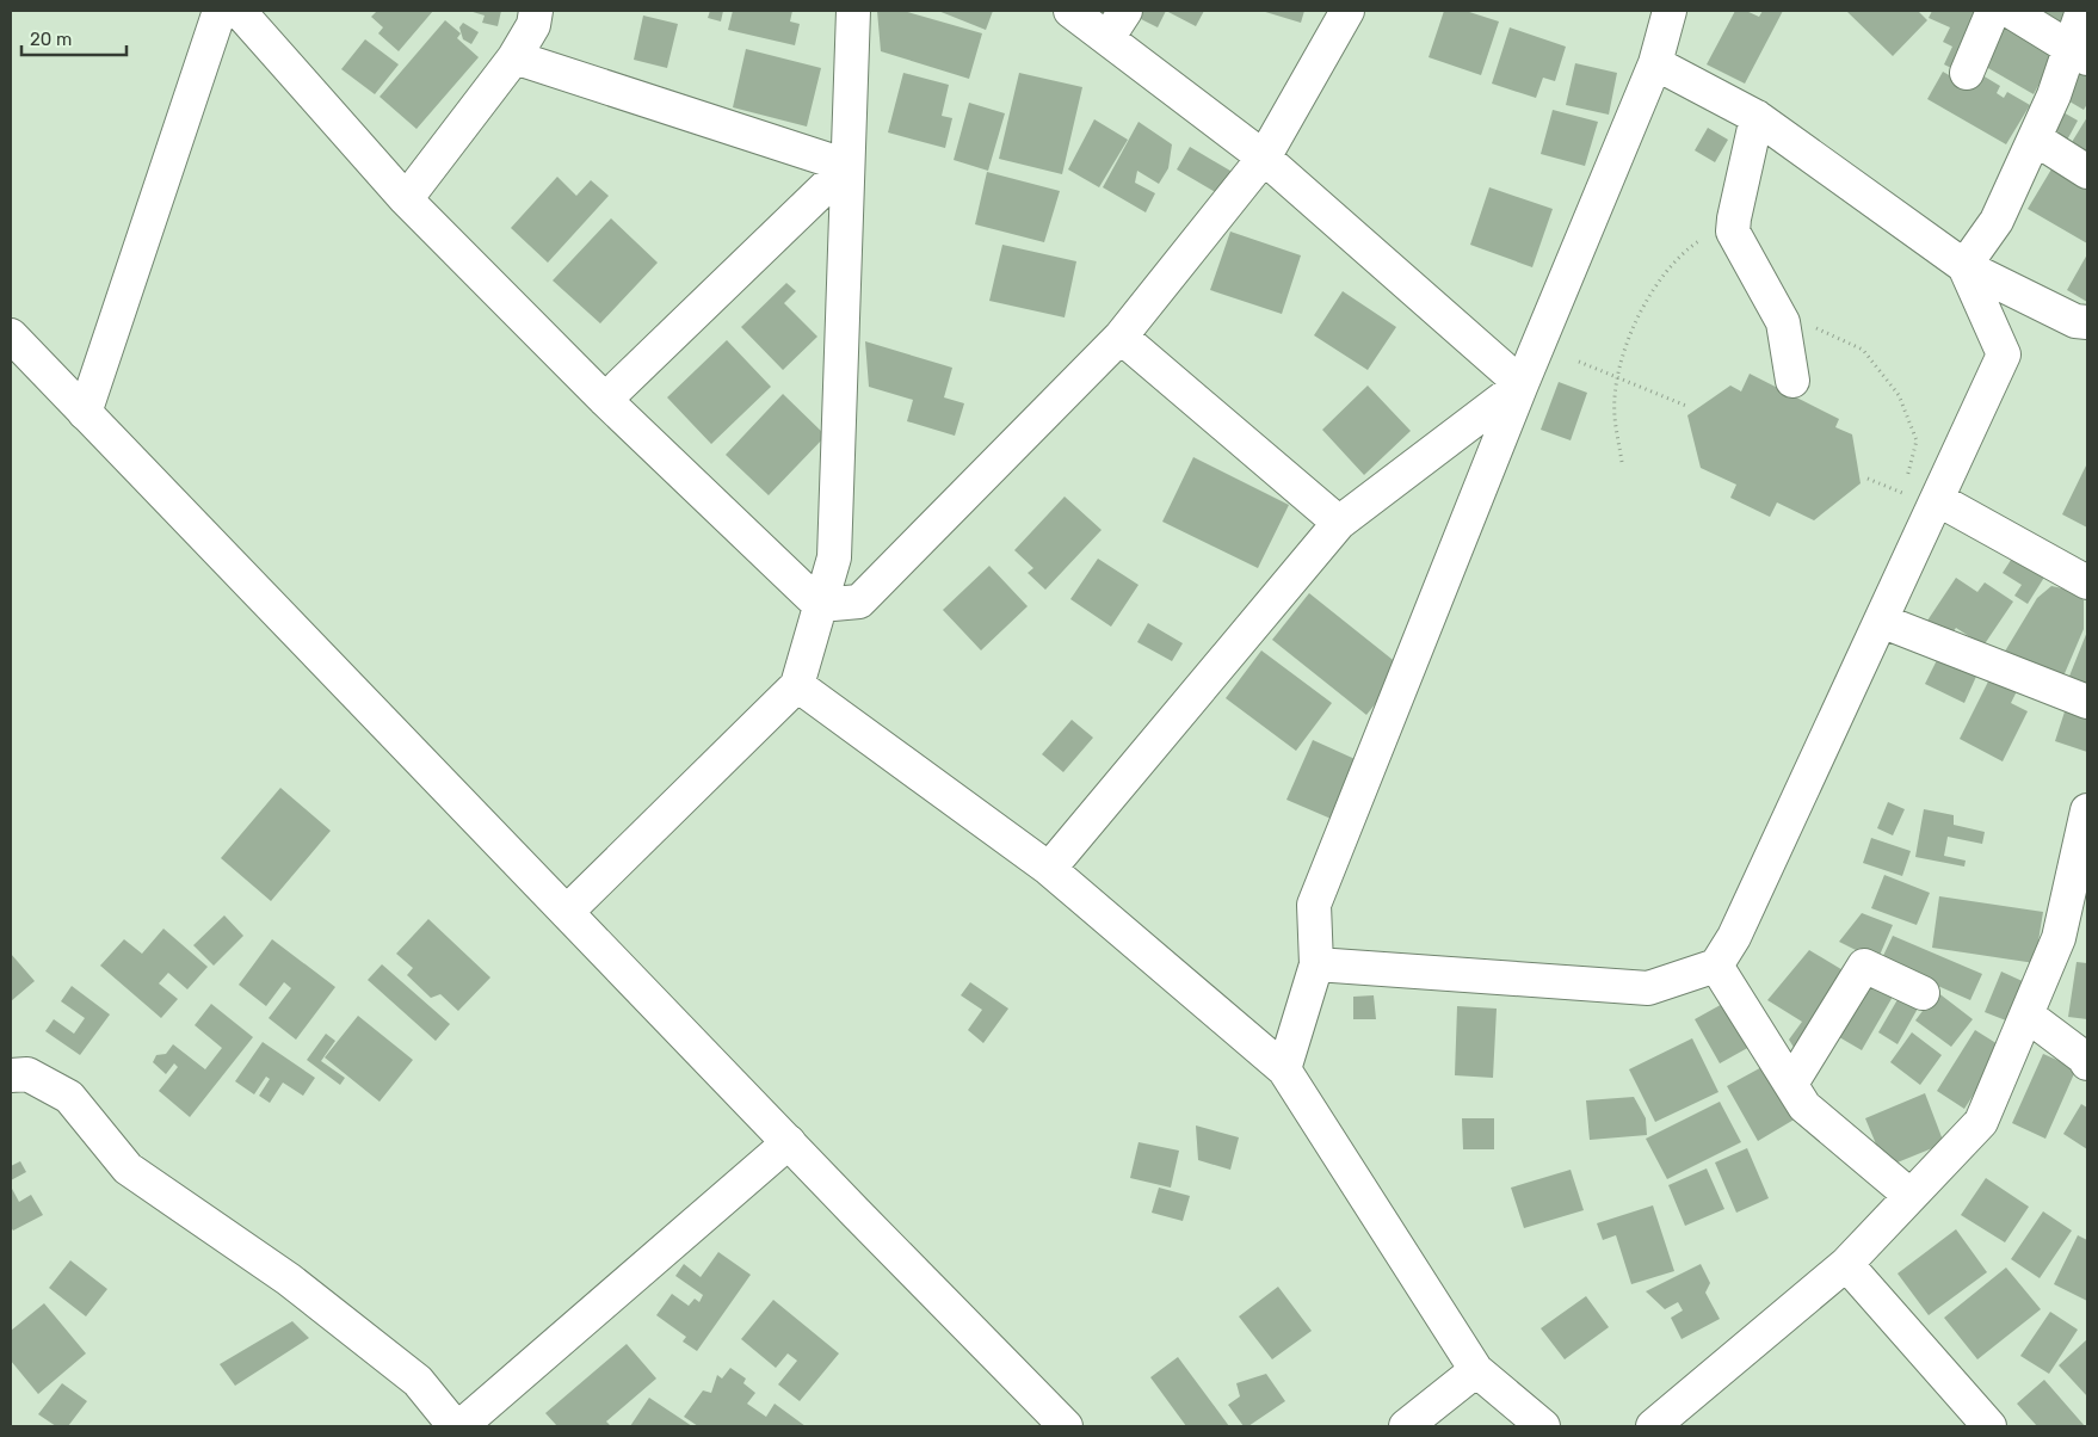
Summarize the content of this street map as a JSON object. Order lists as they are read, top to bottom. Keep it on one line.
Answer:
{"scale_bar":"20 m"}
